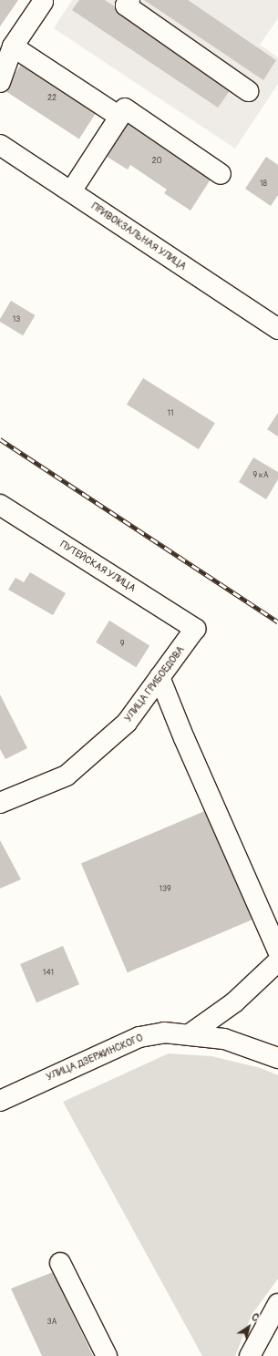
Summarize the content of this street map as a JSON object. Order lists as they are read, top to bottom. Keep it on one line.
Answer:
{"streets":{"street":["ПРИВОКЗАЛЬНАЯ УЛИЦА","ПУТЕЙСКАЯ УЛИЦА","УЛИЦА ГРИБОЕДОВА","УЛИЦА ДЗЕРЖИНСКОГО"]},"crossings":[["ПУТЕЙСКАЯ УЛИЦА","УЛИЦА ГРИБОЕДОВА"]],"house_numbers":["22","20","18","13","11","9 кА","9","139","141","3А"],"north":"top right"}
